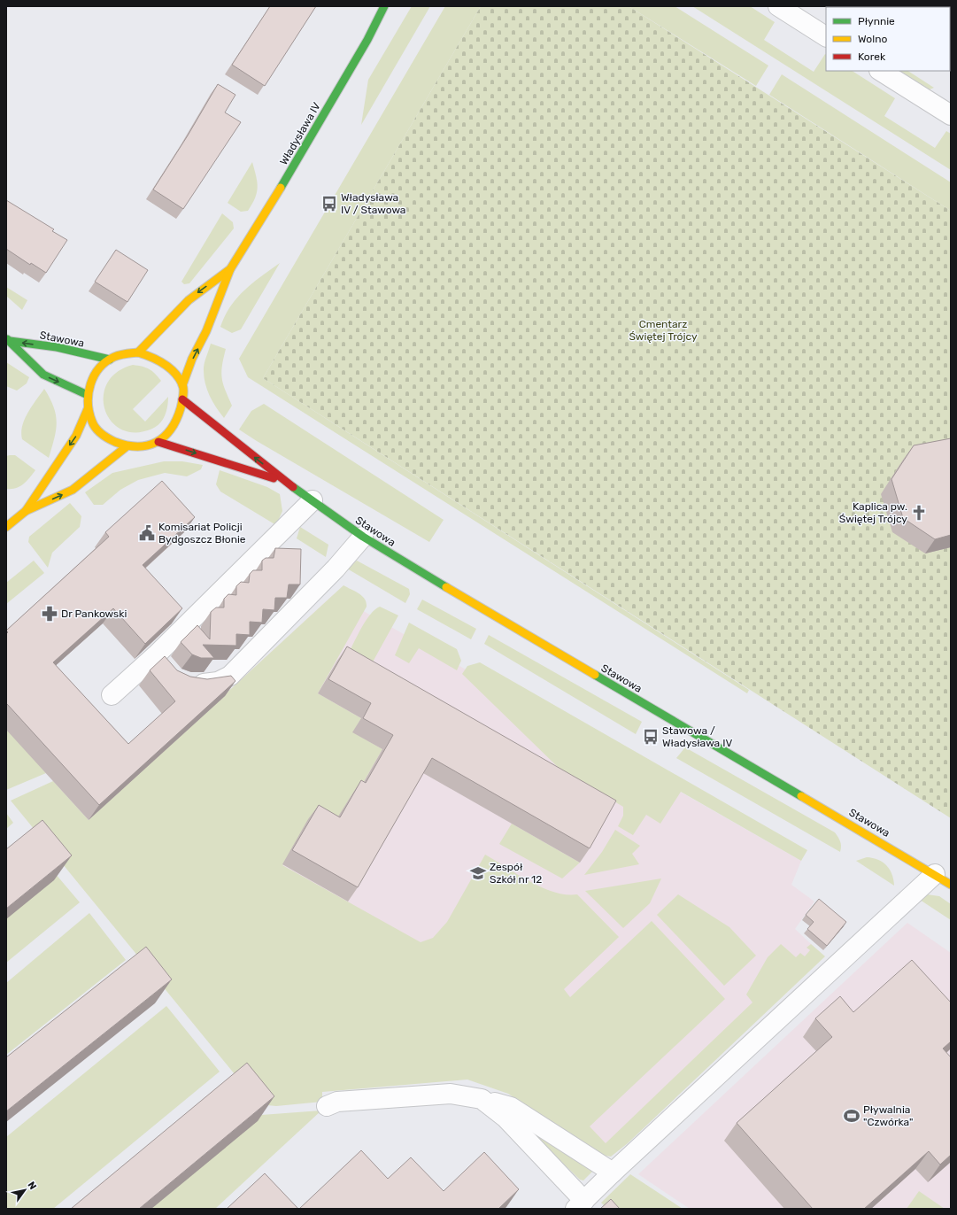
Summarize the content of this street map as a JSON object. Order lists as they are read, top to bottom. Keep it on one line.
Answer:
{"streets":{"street":["Władysława IV","Stawowa"]},"crossings":[["Władysława IV","Stawowa"]],"parks":["Cmentarz Świętej Trójcy"],"places":{"bus stop":["Władysława IV / Stawowa","Stawowa / Władysława IV"],"church":["Kaplica pw. Świętej Trójcy"],"public building":["Komisariat Policji Bydgoszcz Błonie"],"pharmacy":["Dr Pankowski"],"school or university":["Zespół Szkół nr 12"],"sports":["Pływalnia \"Czwórka\""]},"legend":["Płynnie","Wolno","Korek"],"north":"top right"}
